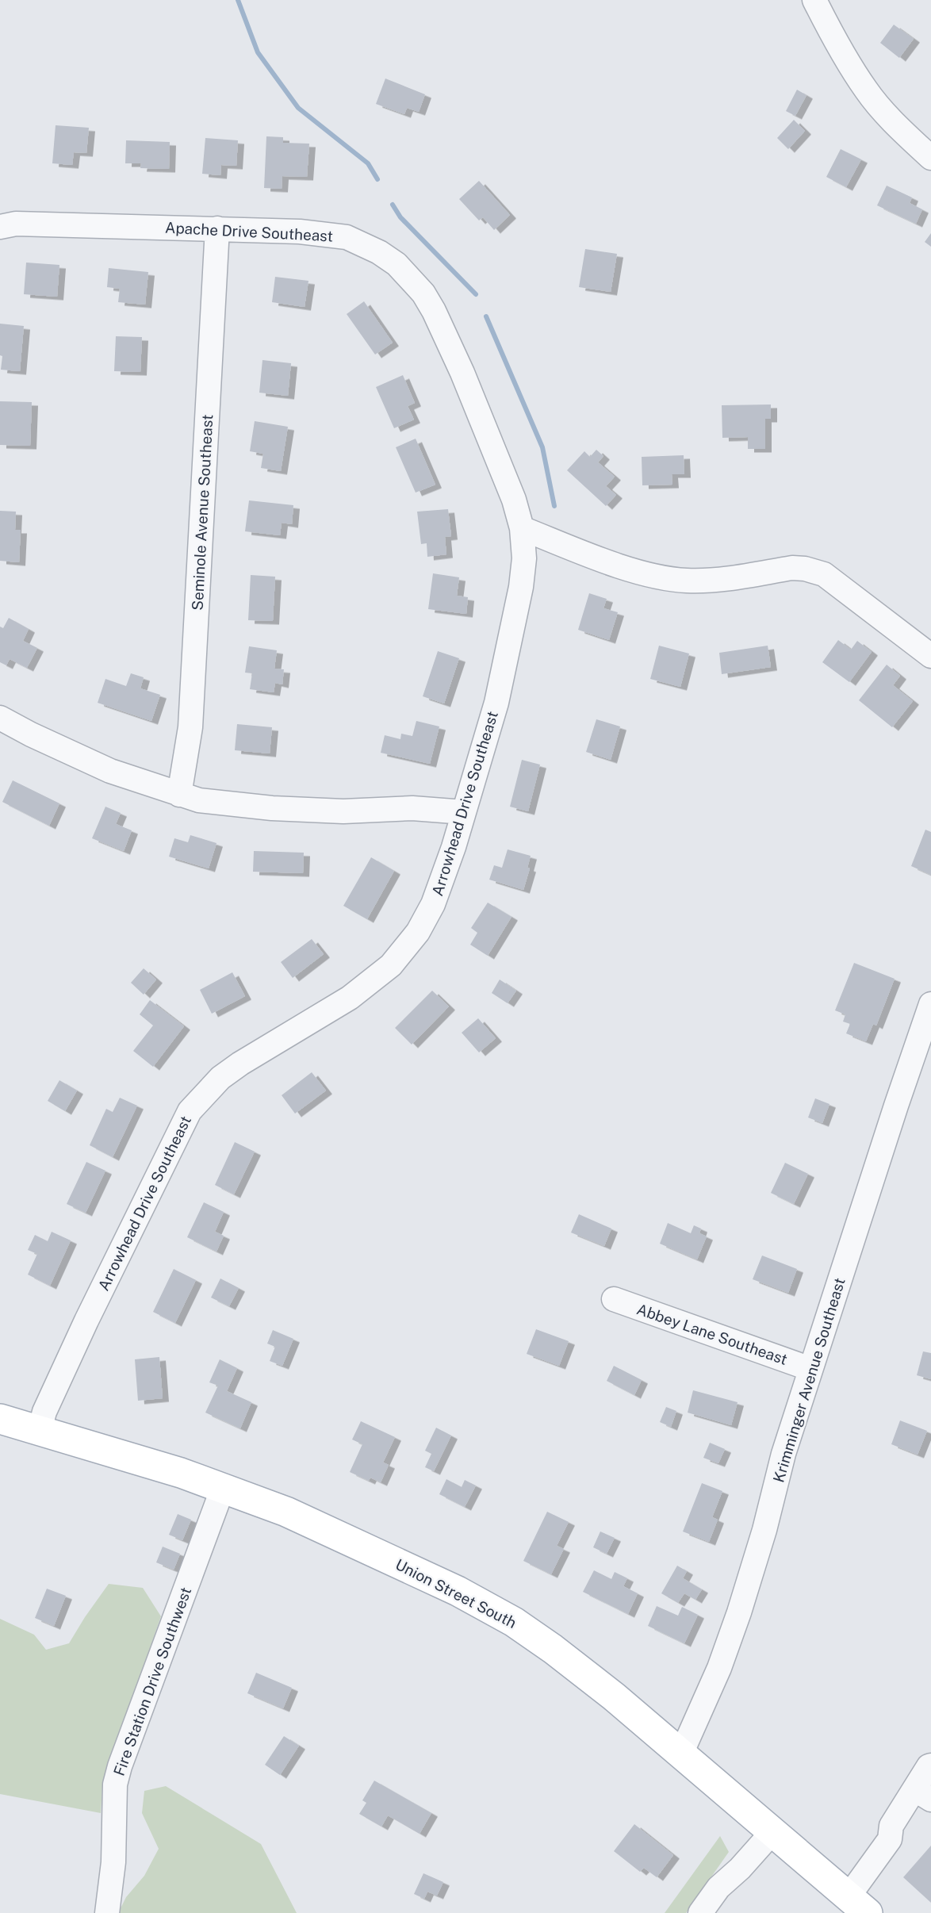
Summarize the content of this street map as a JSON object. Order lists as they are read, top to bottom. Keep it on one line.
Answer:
{"streets":{"main road":["Union Street South"],"street":["Apache Drive Southeast","Seminole Avenue Southeast","Arrowhead Drive Southeast","Abbey Lane Southeast","Krimminger Avenue Southeast","Fire Station Drive Southwest"]},"crossings":[["Apache Drive Southeast","Seminole Avenue Southeast"],["Apache Drive Southeast","Arrowhead Drive Southeast"],["Arrowhead Drive Southeast","Union Street South"],["Abbey Lane Southeast","Krimminger Avenue Southeast"],["Krimminger Avenue Southeast","Union Street South"],["Union Street South","Fire Station Drive Southwest"]]}
